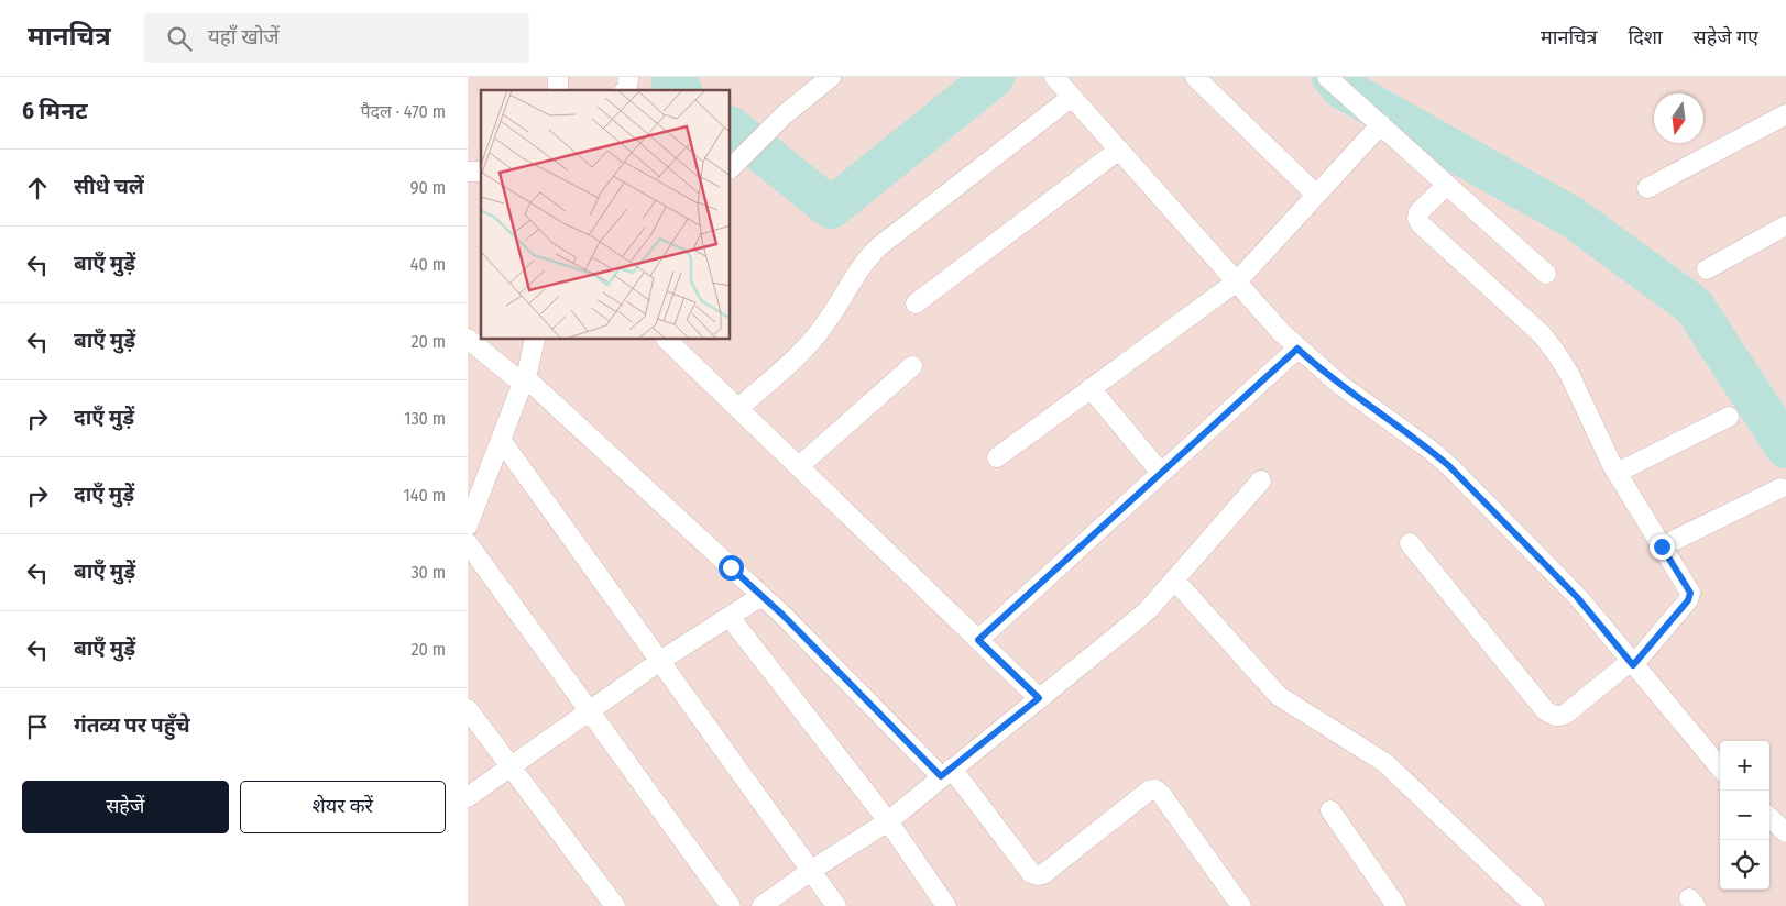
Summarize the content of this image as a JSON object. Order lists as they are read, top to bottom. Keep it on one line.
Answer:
{"north":"bottom","page":{"header":"मानचित्र","search":"यहाँ खोजें","nav":["मानचित्र","दिशा","सहेजे गए"],"heading":["6 मिनट","पैदल · 470 m"],"list":[["सीधे चलें","90 m"],["बाएँ मुड़ें","40 m"],["बाएँ मुड़ें","20 m"],["दाएँ मुड़ें","130 m"],["दाएँ मुड़ें","140 m"],["बाएँ मुड़ें","30 m"],["बाएँ मुड़ें","20 m"],"गंतव्य पर पहुँचे"],"map_buttons":["+","−"],"buttons":["सहेजें","शेयर करें"]}}
